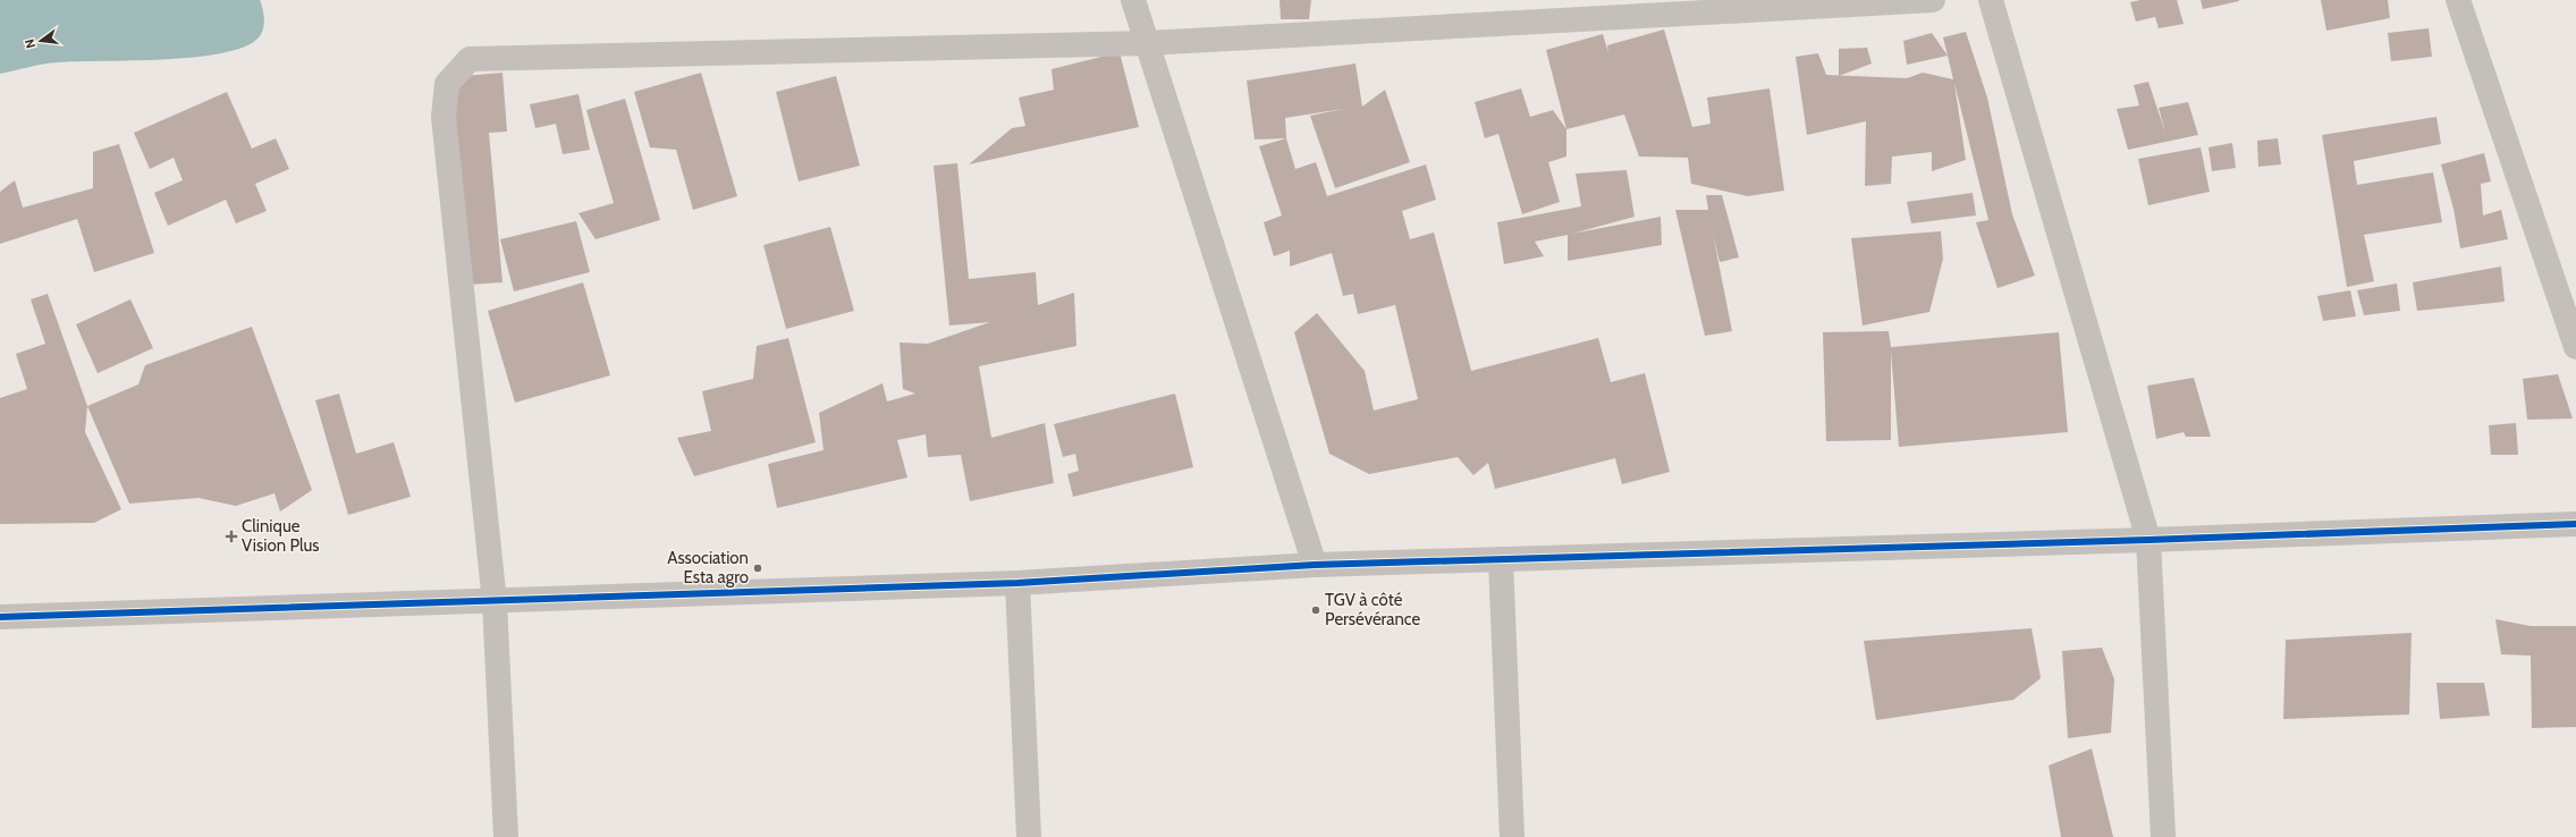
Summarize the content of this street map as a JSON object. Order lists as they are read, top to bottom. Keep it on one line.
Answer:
{"places":{"health":["Clinique Vision Plus"],"other":["Association Esta agro","TGV à côté Persévérance"]},"north":"left"}
